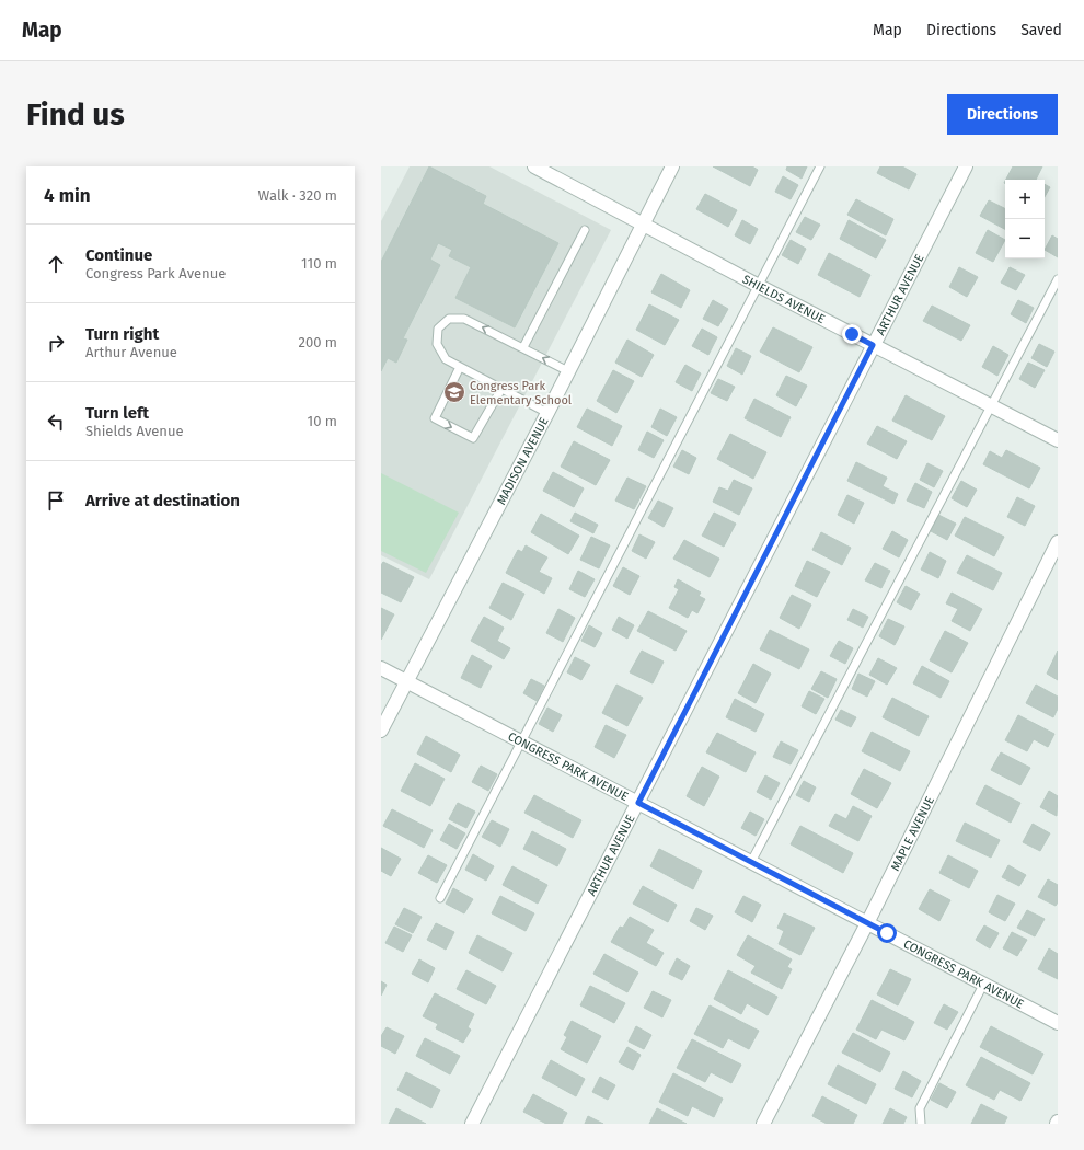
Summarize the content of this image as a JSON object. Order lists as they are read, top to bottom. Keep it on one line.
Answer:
{"streets":{"street":["ARTHUR AVENUE","SHIELDS AVENUE","MADISON AVENUE","CONGRESS PARK AVENUE","MAPLE AVENUE"]},"crossings":[["ARTHUR AVENUE","SHIELDS AVENUE"],["ARTHUR AVENUE","CONGRESS PARK AVENUE"],["SHIELDS AVENUE","MADISON AVENUE"],["MADISON AVENUE","CONGRESS PARK AVENUE"],["CONGRESS PARK AVENUE","MAPLE AVENUE"]],"places":{"school or university":["Congress Park Elementary School"]},"page":{"header":"Map","nav":["Map","Directions","Saved"],"buttons":"Directions","title":"Find us","heading":["4 min","Walk · 320 m"],"map_buttons":["+","−"],"list":[["Continue","Congress Park Avenue","110 m"],["Turn right","Arthur Avenue","200 m"],["Turn left","Shields Avenue","10 m"],"Arrive at destination"]}}
